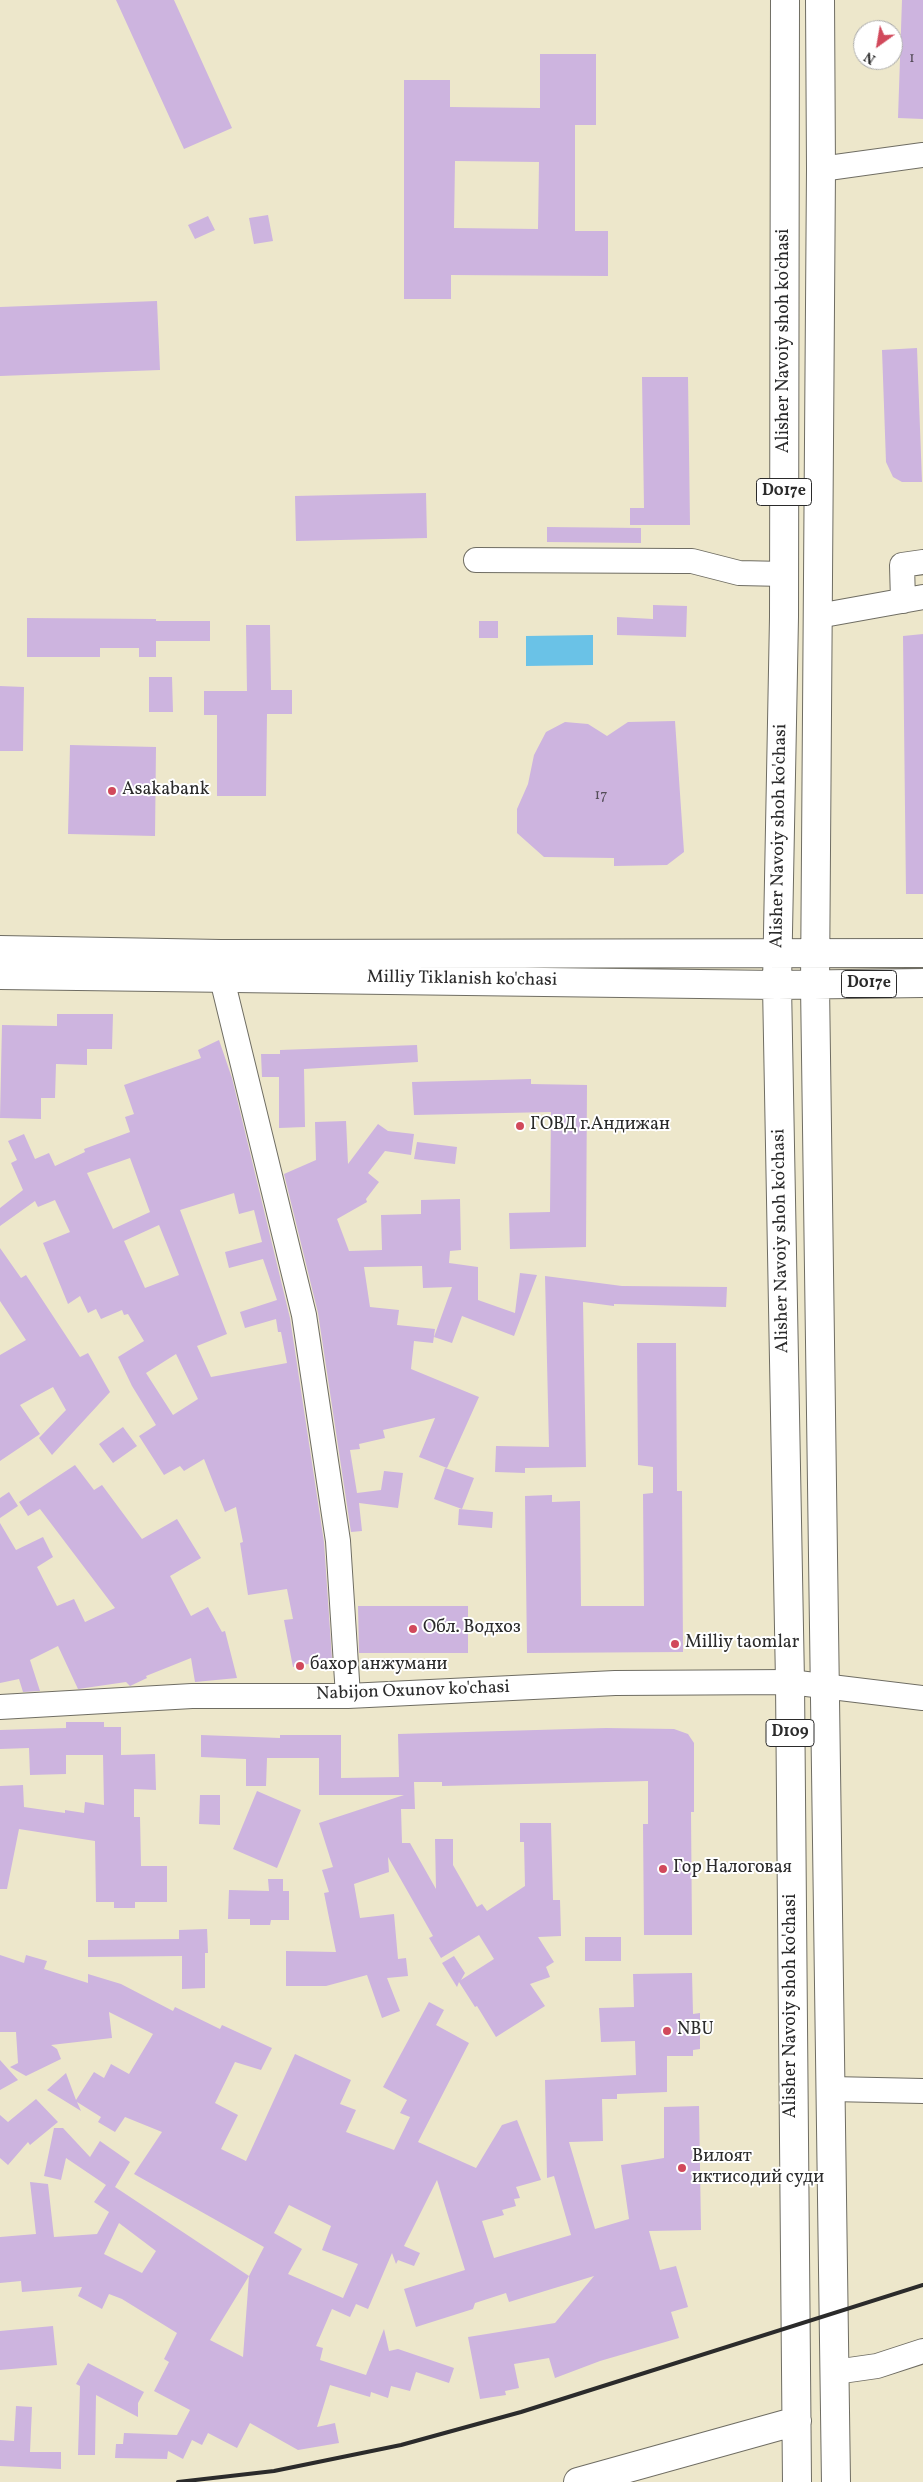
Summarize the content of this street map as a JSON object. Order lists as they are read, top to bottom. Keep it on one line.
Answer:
{"streets":{"main road":["Alisher Navoiy shoh ko'chasi","D017e","Milliy Tiklanish ko'chasi","D109"],"street":["Nabijon Oxunov ko'chasi"]},"crossings":[["Alisher Navoiy shoh ko'chasi","Milliy Tiklanish ko'chasi"],["Alisher Navoiy shoh ko'chasi","Nabijon Oxunov ko'chasi"]],"places":["Asakabank","ГОВД г.Андижан","Обл. Водхоз","Milliy taomlar","бахор анжумани","Гор Налоговая","NBU","Вилоят иктисодий суди"],"house_numbers":["1","17"],"north":"bottom left"}
